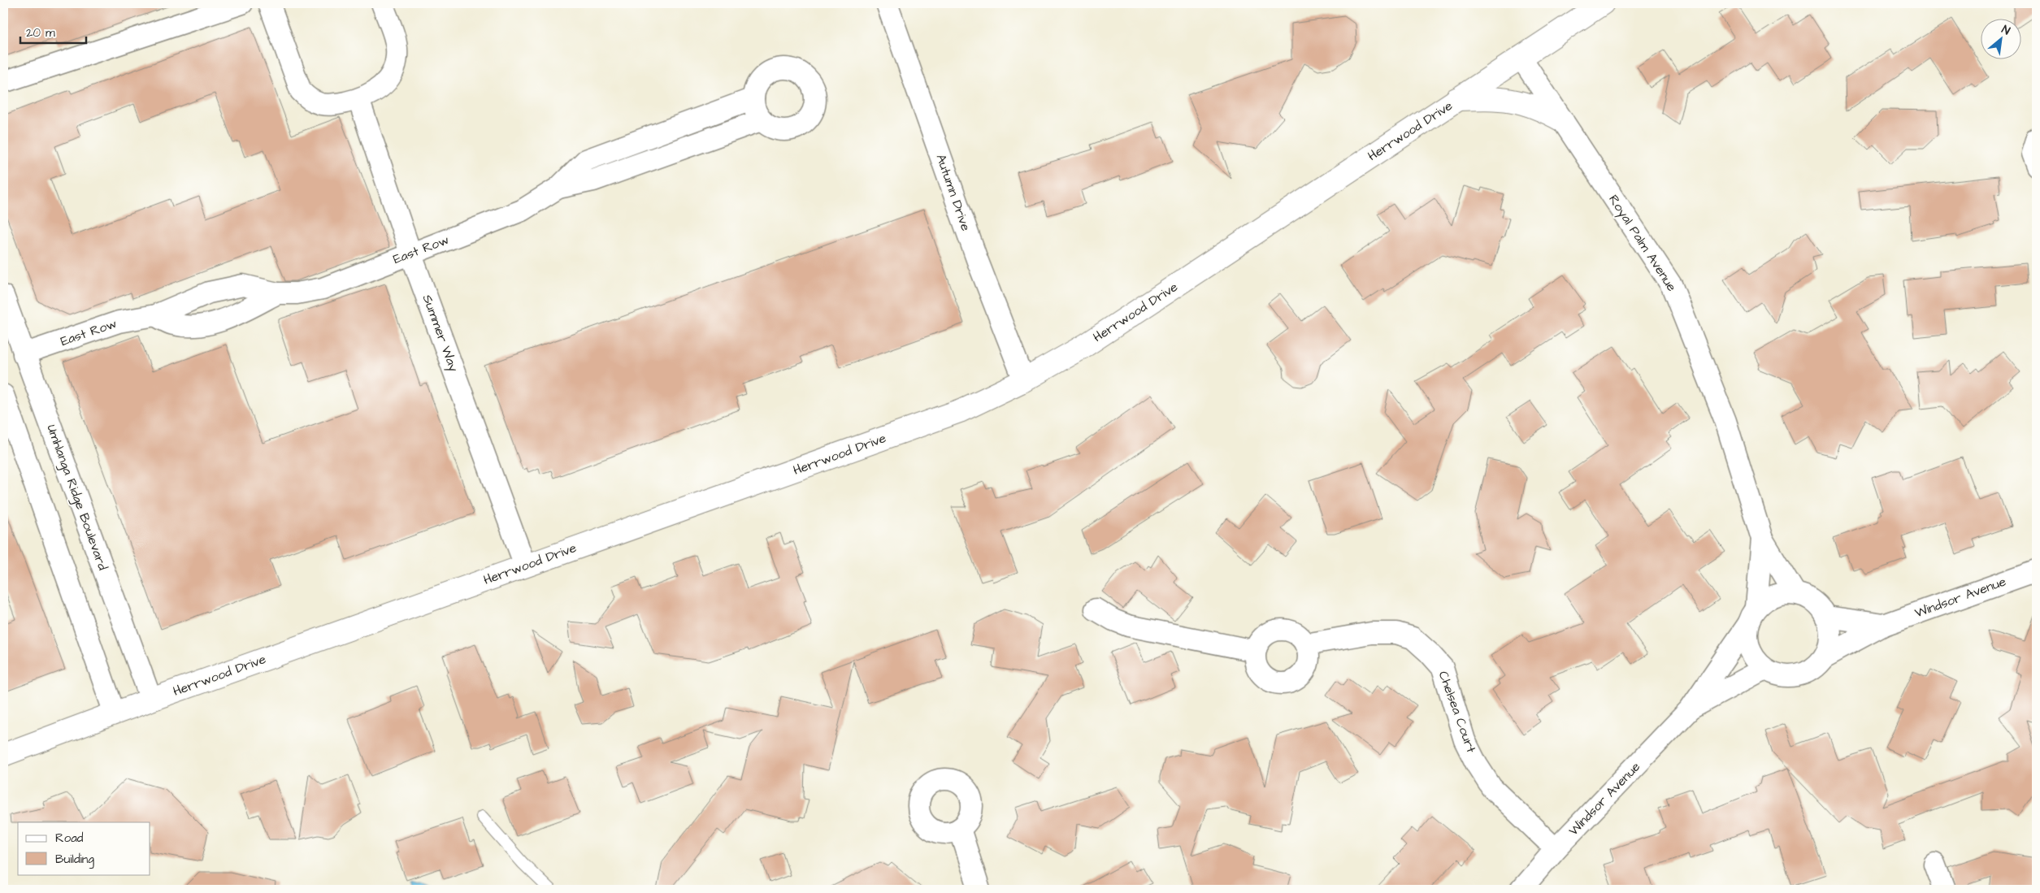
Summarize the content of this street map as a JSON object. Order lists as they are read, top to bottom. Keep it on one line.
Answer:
{"streets":{"street":["Herrwood Drive","Autumn Drive","Royal Palm Avenue","East Row","Summer Way","Umhlanga Ridge Boulevard","Windsor Avenue","Chelsea Court"]},"crossings":[["Herrwood Drive","Autumn Drive"],["Herrwood Drive","Royal Palm Avenue"],["Herrwood Drive","Summer Way"],["Herrwood Drive","Umhlanga Ridge Boulevard"],["Royal Palm Avenue","Windsor Avenue"],["East Row","Summer Way"],["East Row","Umhlanga Ridge Boulevard"],["Windsor Avenue","Chelsea Court"]],"legend":["Road","Building"],"scale_bar":"20 m","north":"top right"}
